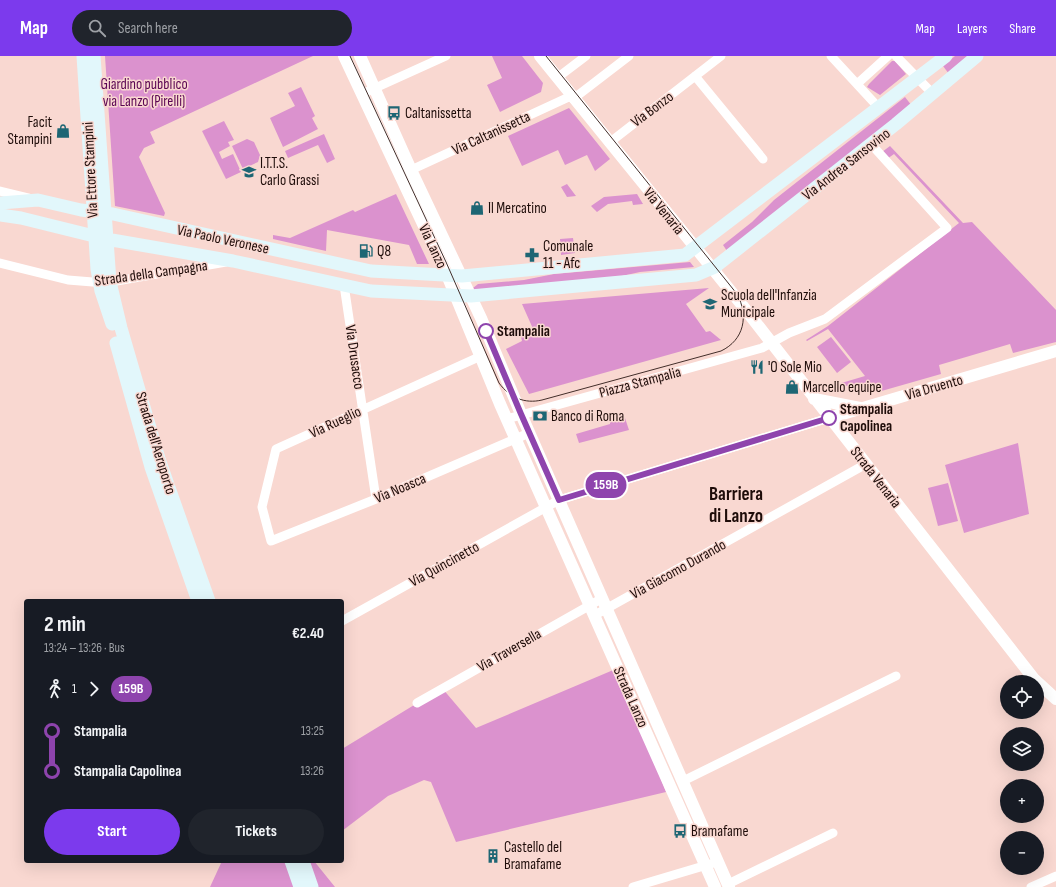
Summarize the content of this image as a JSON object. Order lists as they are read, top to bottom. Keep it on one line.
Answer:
{"streets":{"main road":["Via Andrea Sansovino","Via Ettore Stampini","Via Paolo Veronese","Strada dell'Aeroporto"],"street":["Via Bonzo","Via Caltanissetta","Via Venaria","Via Lanzo","Strada della Campagna","Via Drusacco","Piazza Stampalia","Via Druento","Via Rueglio","Strada Venaria","Via Noasca","Via Quincinetto","Via Giacomo Durando","Via Traversella","Strada Lanzo"]},"crossings":[["Via Bonzo","Via Venaria"],["Via Caltanissetta","Via Venaria"],["Via Caltanissetta","Via Lanzo"],["Via Andrea Sansovino","Via Venaria"],["Via Ettore Stampini","Via Paolo Veronese"],["Via Ettore Stampini","Strada della Campagna"],["Via Ettore Stampini","Strada dell'Aeroporto"],["Via Venaria","Piazza Stampalia"],["Via Venaria","Strada Venaria"],["Via Paolo Veronese","Via Lanzo"],["Via Paolo Veronese","Strada della Campagna"],["Via Paolo Veronese","Via Drusacco"],["Via Lanzo","Piazza Stampalia"],["Via Lanzo","Via Rueglio"],["Via Lanzo","Via Noasca"],["Via Lanzo","Strada Lanzo"],["Strada della Campagna","Strada dell'Aeroporto"],["Via Drusacco","Via Rueglio"],["Via Drusacco","Via Noasca"],["Piazza Stampalia","Strada Venaria"],["Piazza Stampalia","Strada Lanzo"],["Via Druento","Strada Venaria"],["Via Druento","Strada Lanzo"],["Via Rueglio","Via Noasca"],["Strada Venaria","Via Giacomo Durando"],["Via Noasca","Strada Lanzo"],["Via Quincinetto","Strada Lanzo"],["Via Giacomo Durando","Via Traversella"],["Via Giacomo Durando","Strada Lanzo"],["Via Traversella","Strada Lanzo"]],"districts":["Barriera di Lanzo"],"parks":["Giardino pubblico via Lanzo (Pirelli)"],"places":{"bus stop":["Caltanissetta","Bramafame"],"shop":["Facit Stampini","Il Mercatino","Marcello equipe"],"school or university":["I.T.T.S. Carlo Grassi","Scuola dell'Infanzia Municipale"],"fuel station":["Q8"],"pharmacy":["Comunale 11 - Afc"],"other":["Stampalia","Stampalia Capolinea"],"restaurant":["'O Sole Mio"],"bank":["Banco di Roma"],"building":["Castello del Bramafame"]},"lines":["bus line 159B"],"page":{"header":"Map","search":"Search here","nav":["Map","Layers","Share"],"on_map":"159B","heading":["2 min","13:24 – 13:26 · Bus","€2.40"],"legs":["1","159B"],"map_buttons":["+","−"],"list":[{"name":"Stampalia","value":"13:25"},{"name":"Stampalia Capolinea","value":"13:26"}],"buttons":["Start","Tickets"]}}
